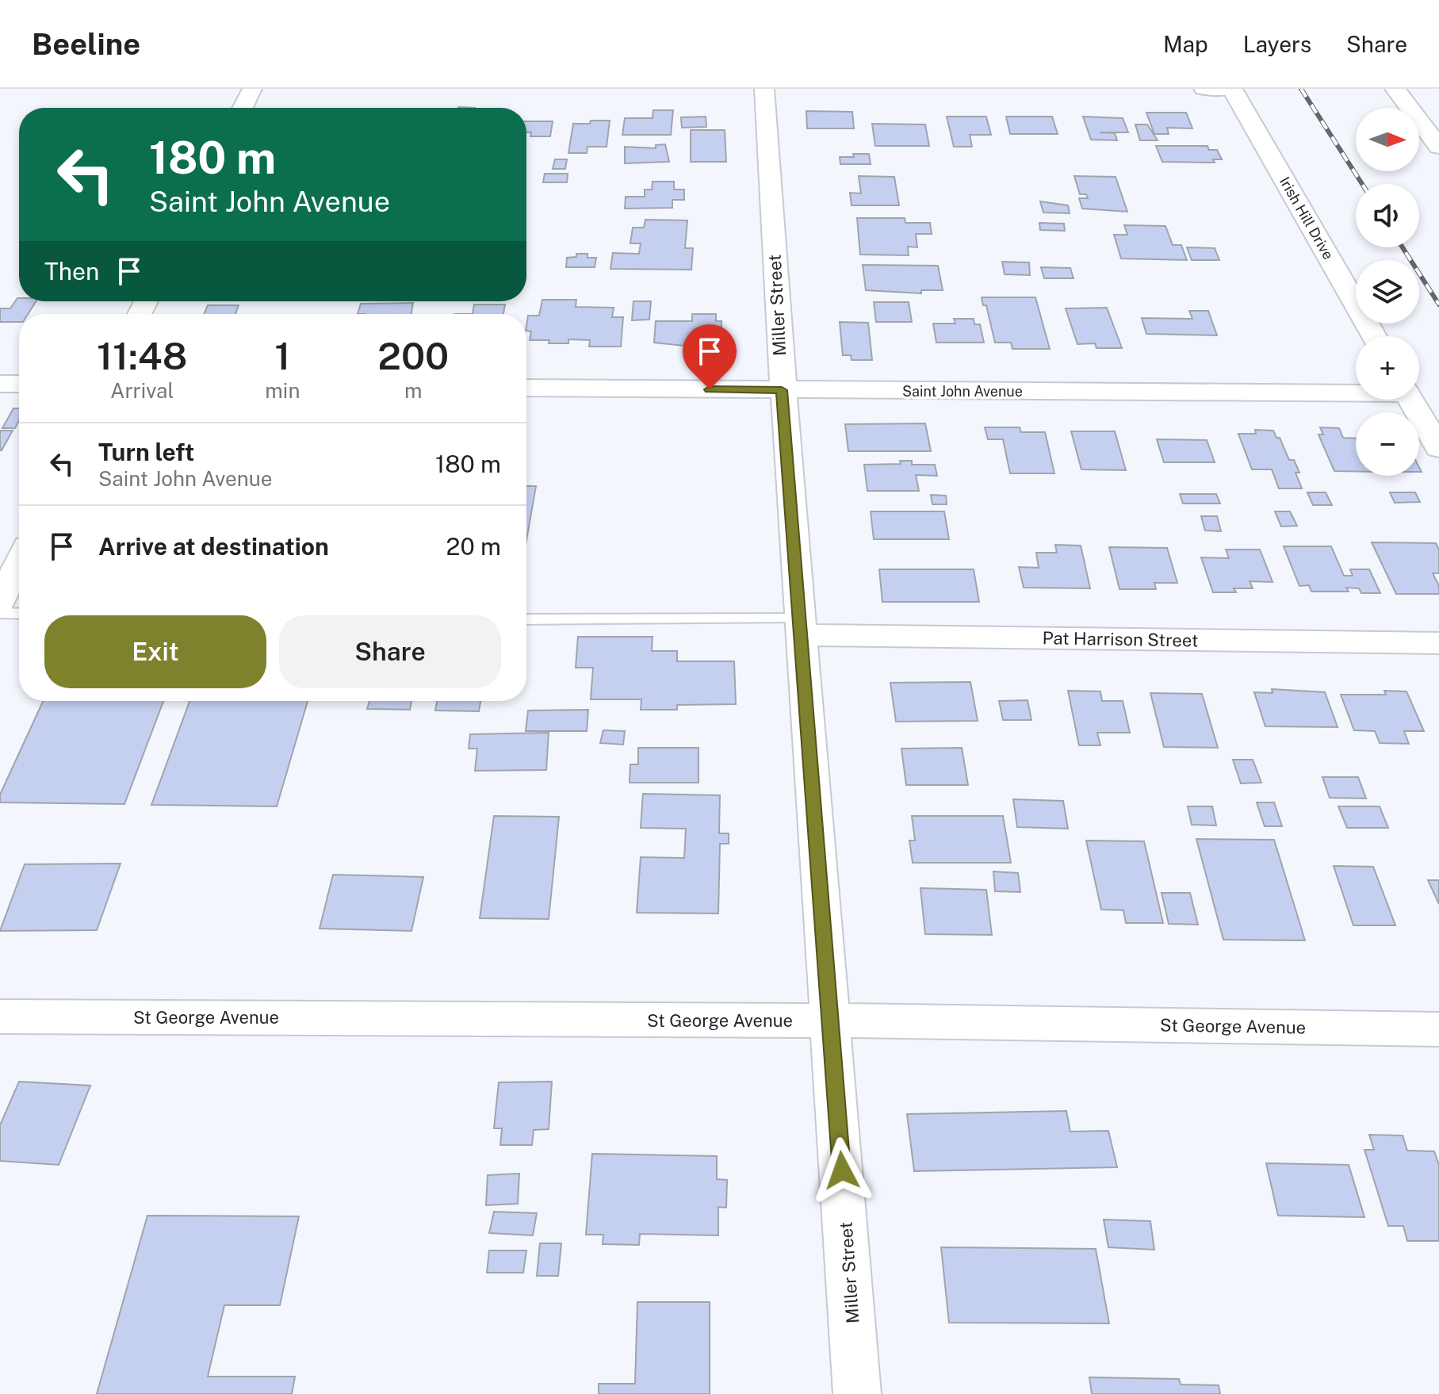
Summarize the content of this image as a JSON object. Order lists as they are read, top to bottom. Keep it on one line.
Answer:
{"streets":{"main road":["Irish Hill Drive"],"street":["Miller Street","Saint John Avenue","Pat Harrison Street","St George Avenue"]},"crossings":[["Miller Street","Saint John Avenue"],["Miller Street","Pat Harrison Street"],["Miller Street","St George Avenue"]],"north":"right","page":{"header":"Beeline","nav":["Map","Layers","Share"],"map_buttons":["+","−"],"turn":["180 m","Saint John Avenue"],"then":"Then","eta":["11:48","Arrival","1","min","200","m"],"list":[{"name":"Turn left","note":"Saint John Avenue","value":"180 m"},{"name":"Arrive at destination","value":"20 m"}],"buttons":["Exit","Share"]}}
